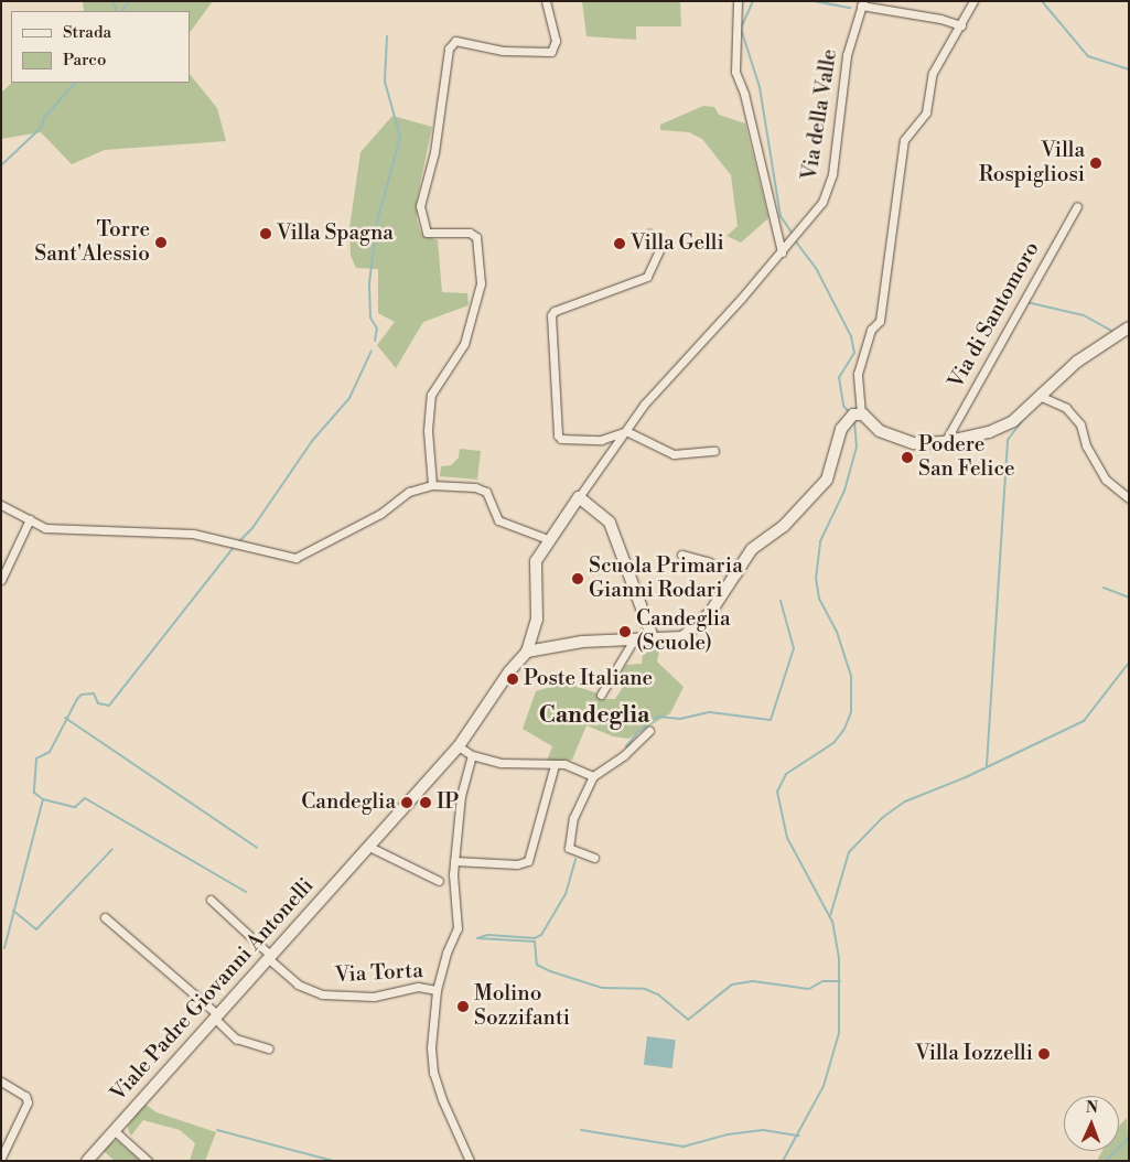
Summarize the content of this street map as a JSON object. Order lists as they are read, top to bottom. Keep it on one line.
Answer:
{"streets":{"main road":["Viale Padre Giovanni Antonelli"],"street":["Via della Valle","Via di Santomoro","Via Torta"]},"crossings":[["Via Torta","Viale Padre Giovanni Antonelli"]],"districts":["Candeglia"],"places":["Villa Rospigliosi","Villa Spagna","Torre Sant'Alessio","Villa Gelli","Podere San Felice","Scuola Primaria Gianni Rodari","Candeglia (Scuole)","Poste Italiane","Candeglia","IP","Molino Sozzifanti","Villa Iozzelli"],"legend":["Strada","Parco"],"north":"top"}
